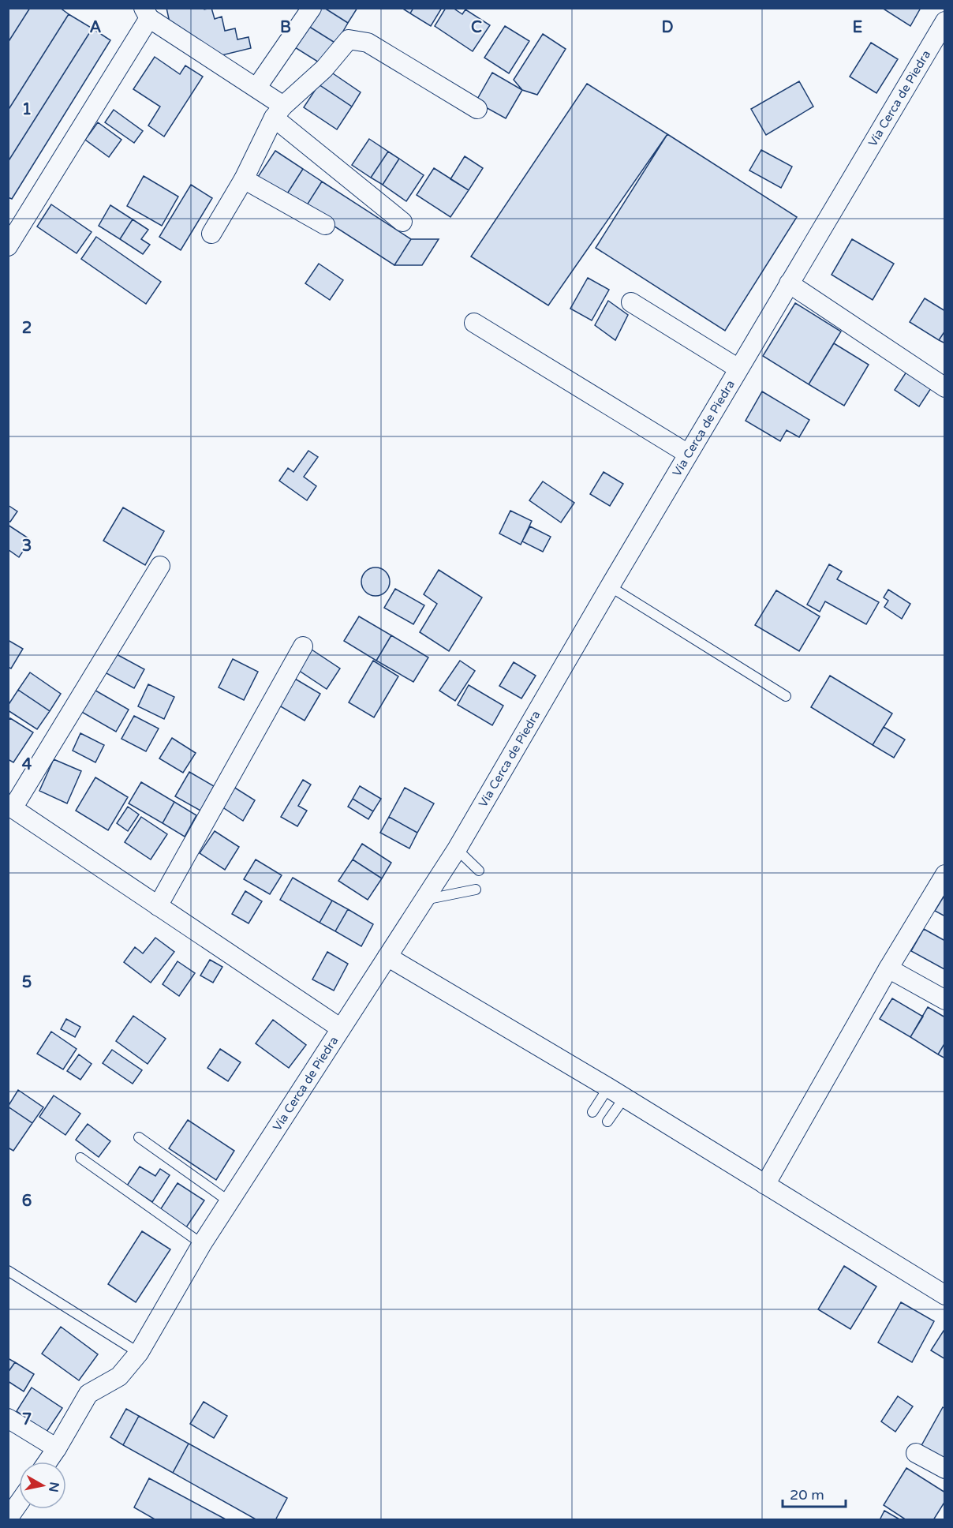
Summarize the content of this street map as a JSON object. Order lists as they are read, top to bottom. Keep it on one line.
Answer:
{"streets":{"street":["Vía Cerca de Piedra"]},"scale_bar":"20 m","north":"right","grid":{"columns":["A","B","C","D","E"],"rows":["1","2","3","4","5","6","7"]}}
